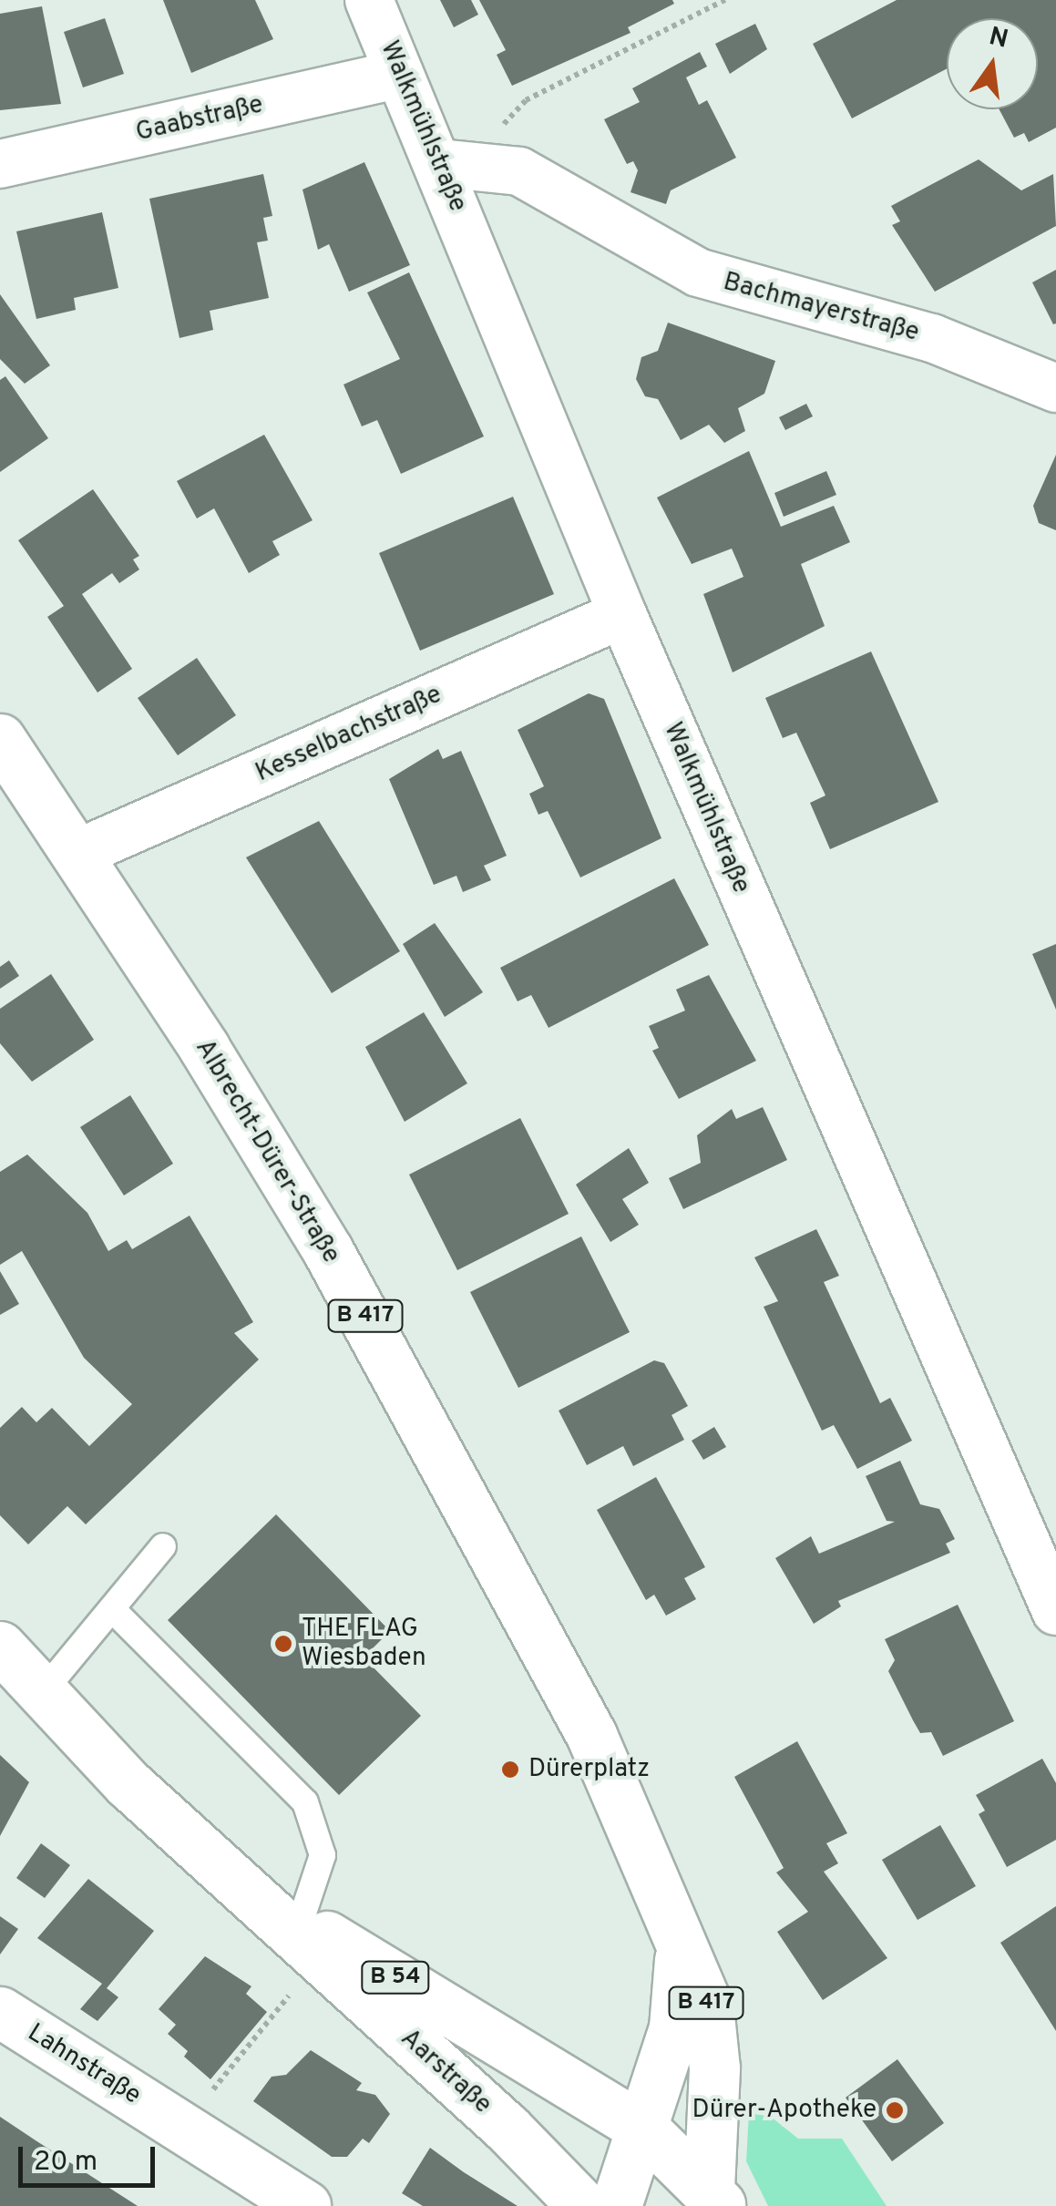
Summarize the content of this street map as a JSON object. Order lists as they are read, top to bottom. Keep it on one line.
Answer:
{"streets":{"main road":["Albrecht-Dürer-Straße","B 417","B 54","Lahnstraße","Aarstraße"],"street":["Gaabstraße","Walkmühlstraße","Bachmayerstraße","Kesselbachstraße"]},"crossings":[["Gaabstraße","Walkmühlstraße"],["Walkmühlstraße","Bachmayerstraße"],["Walkmühlstraße","Kesselbachstraße"],["Kesselbachstraße","Albrecht-Dürer-Straße"],["Albrecht-Dürer-Straße","B 54"],["Albrecht-Dürer-Straße","Aarstraße"],["B 54","Aarstraße"]],"places":["THE FLAG Wiesbaden","Dürerplatz","Dürer-Apotheke"],"scale_bar":"20 m","north":"top"}
